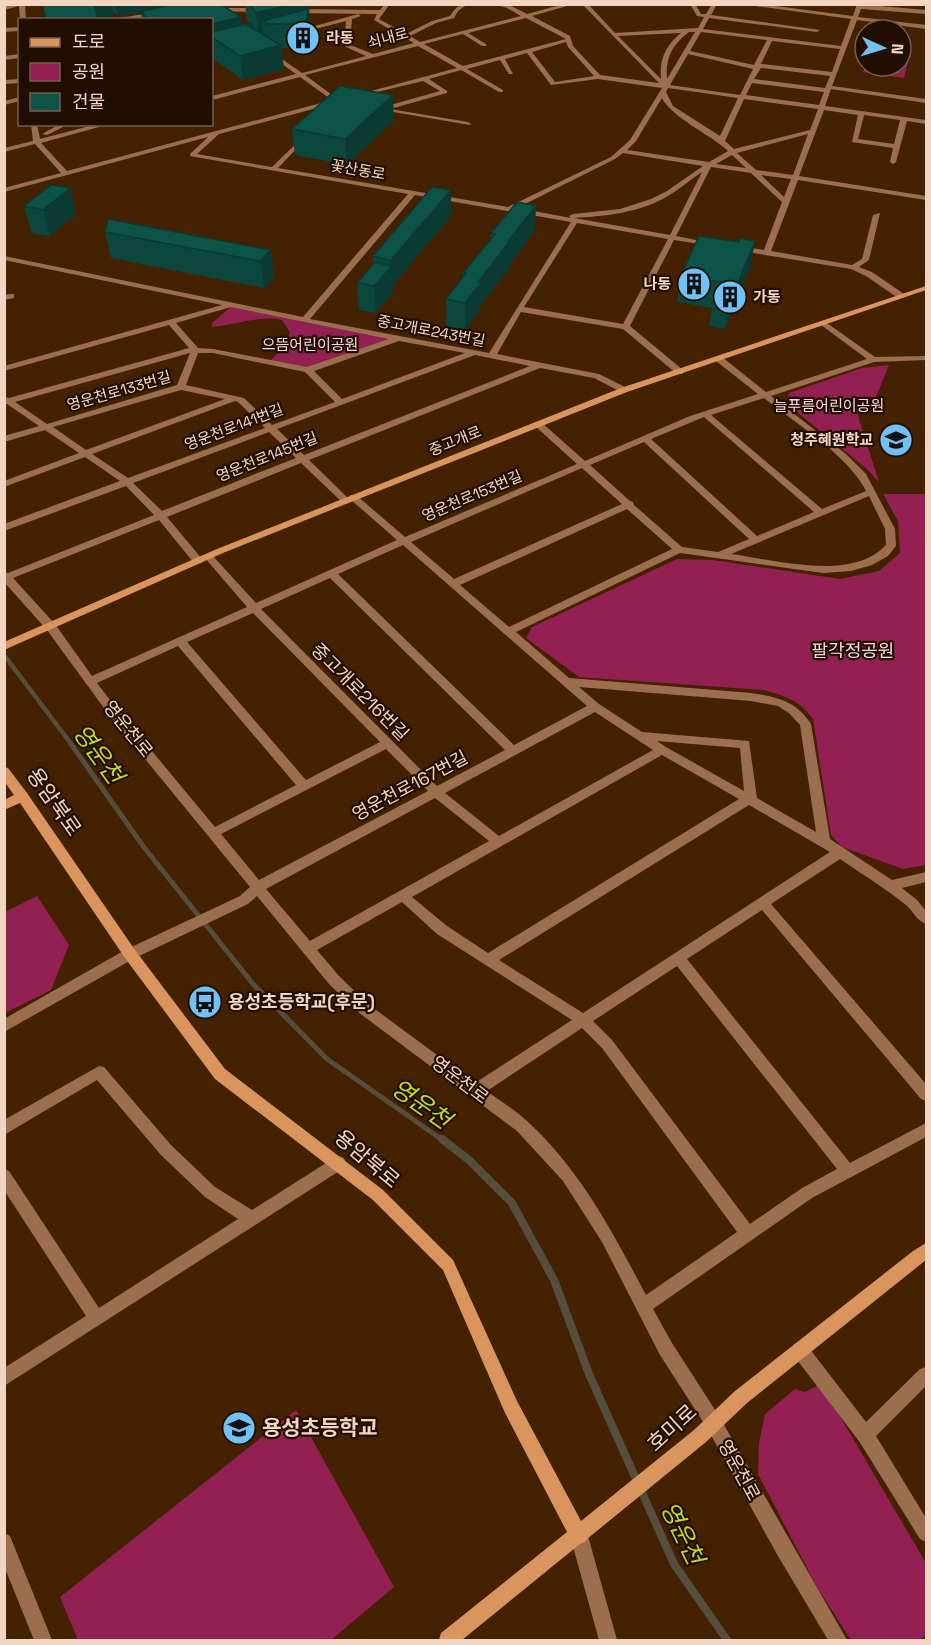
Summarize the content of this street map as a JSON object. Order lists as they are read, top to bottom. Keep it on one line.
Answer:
{"streets":{"street":["쇠내로","꽃산동로","중고개로243번길","영운천로133번길","영운천로141번길","중고개로","영운천로145번길","영운천로153번길","중고개로216번길","영운천로","영운천로167번길","용암북로","호미로"]},"crossings":[["중고개로243번길","영운천로141번길"],["중고개로243번길","중고개로"],["중고개로243번길","영운천로145번길"],["영운천로133번길","영운천로141번길"],["영운천로133번길","중고개로"],["영운천로133번길","영운천로145번길"],["영운천로133번길","영운천로153번길"],["영운천로133번길","중고개로216번길"],["영운천로133번길","영운천로167번길"],["영운천로141번길","중고개로216번길"],["중고개로","중고개로216번길"],["중고개로","영운천로"],["영운천로145번길","중고개로216번길"],["영운천로145번길","영운천로"],["영운천로153번길","중고개로216번길"],["영운천로153번길","영운천로"],["중고개로216번길","영운천로167번길"],["영운천로","영운천로167번길"],["영운천로","호미로"],["영운천로167번길","용암북로"],["용암북로","호미로"]],"water":["영운천"],"parks":["으뜸어린이공원","늘푸름어린이공원","팔각정공원"],"places":{"building":["라동","나동","가동"],"school or university":["청주혜원학교","용성초등학교"],"bus stop":["용성초등학교(후문)"]},"legend":["도로","공원","건물"],"north":"right"}
